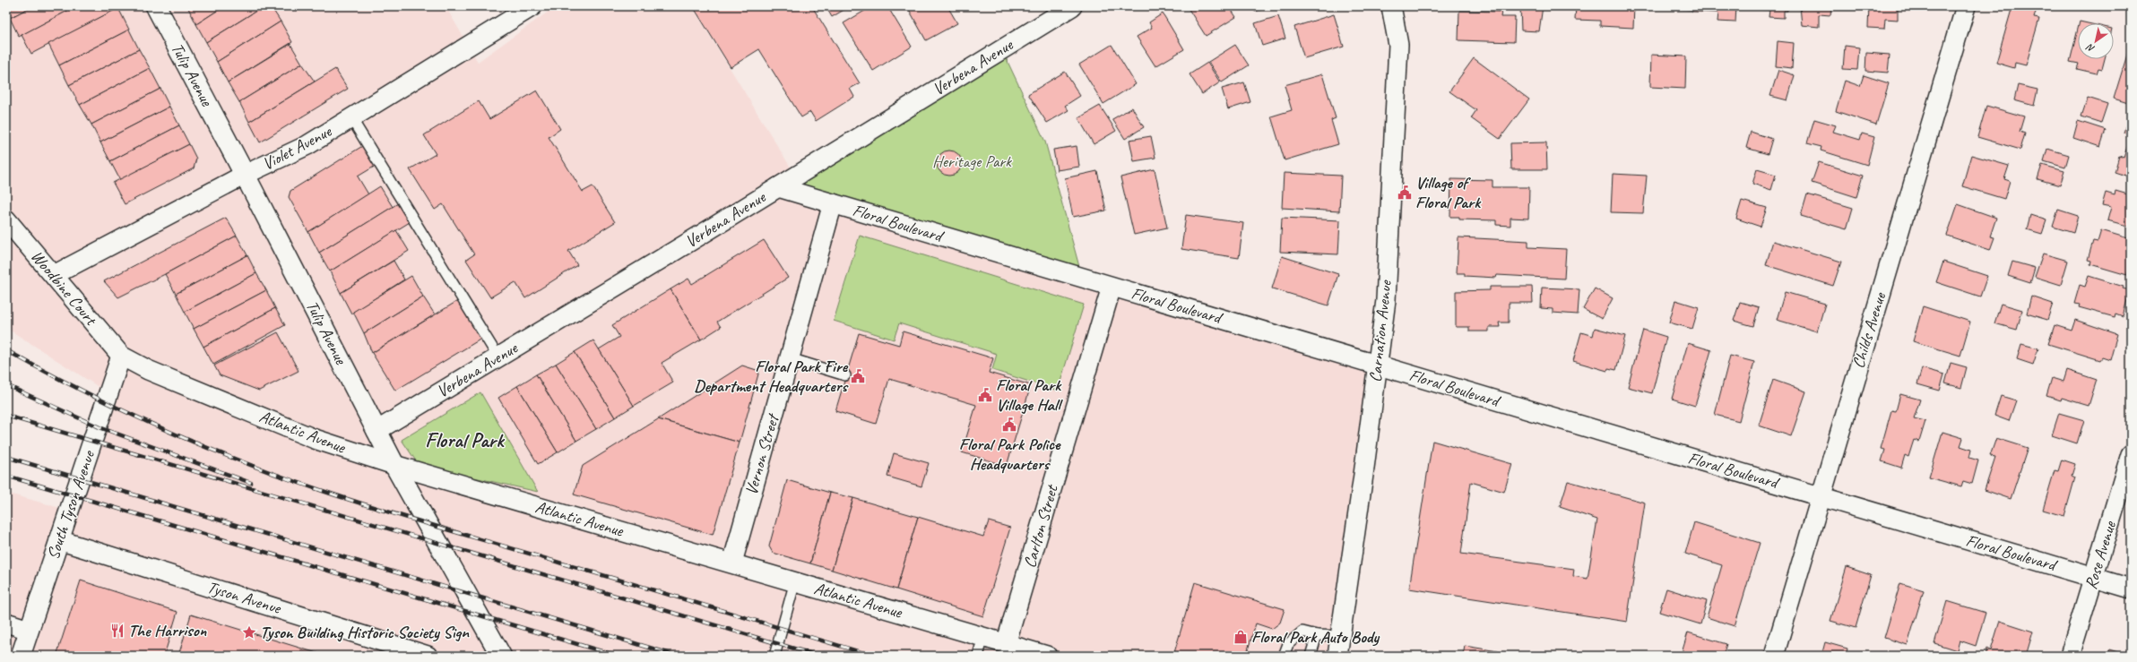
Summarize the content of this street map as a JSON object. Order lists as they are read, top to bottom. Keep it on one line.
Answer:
{"streets":{"main road":["Tulip Avenue"],"street":["Verbena Avenue","Violet Avenue","Floral Boulevard","Woodbine Court","Childs Avenue","Carnation Avenue","Atlantic Avenue","Vernon Street","South Tyson Avenue","Carlton Street","Rose Avenue","Tyson Avenue"]},"crossings":[["Verbena Avenue","Tulip Avenue"],["Verbena Avenue","Floral Boulevard"],["Tulip Avenue","Violet Avenue"],["Tulip Avenue","Atlantic Avenue"],["Violet Avenue","Woodbine Court"],["Floral Boulevard","Childs Avenue"],["Floral Boulevard","Carnation Avenue"],["Floral Boulevard","Vernon Street"],["Floral Boulevard","Carlton Street"],["Floral Boulevard","Rose Avenue"],["Woodbine Court","Atlantic Avenue"],["Woodbine Court","South Tyson Avenue"],["Atlantic Avenue","Vernon Street"],["Atlantic Avenue","South Tyson Avenue"],["Atlantic Avenue","Carlton Street"],["South Tyson Avenue","Tyson Avenue"]],"districts":["Floral Park"],"parks":["Heritage Park"],"places":{"public building":["Village of Floral Park","Floral Park Fire Department Headquarters","Floral Park Village Hall","Floral Park Police Headquarters"],"restaurant":["The Harrison"],"place":["Tyson Building Historic Society Sign"],"shop":["Floral Park Auto Body"]},"north":"bottom left"}
